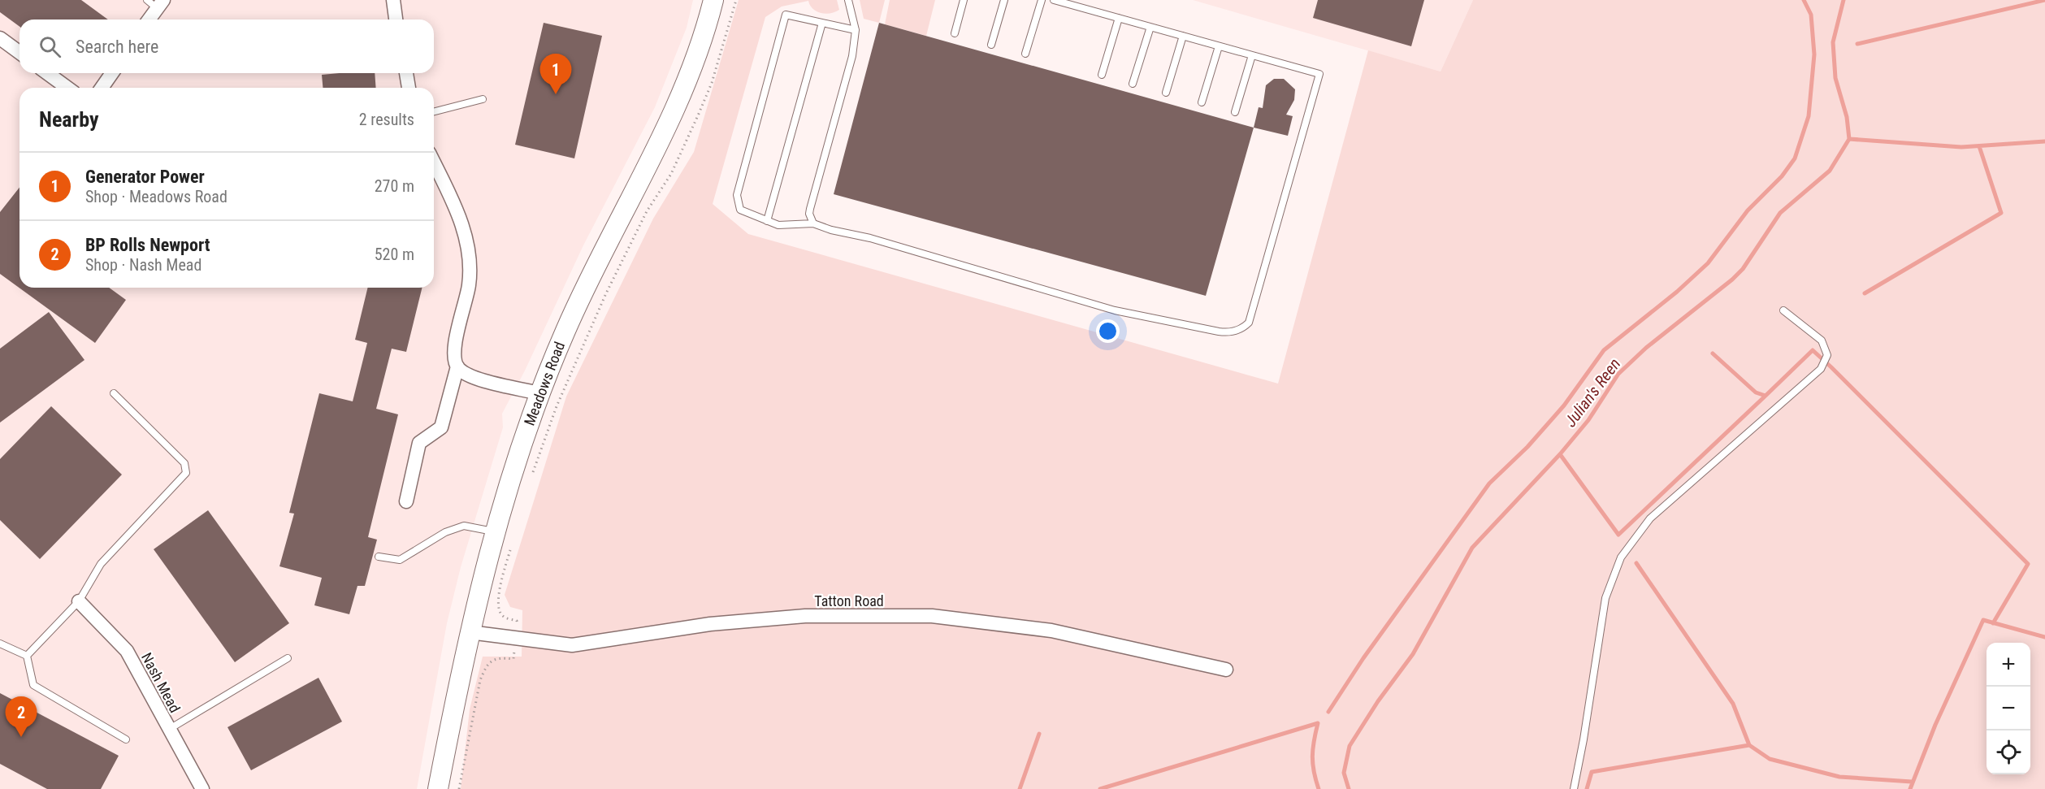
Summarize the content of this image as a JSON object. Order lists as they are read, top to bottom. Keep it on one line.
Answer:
{"streets":{"street":["Meadows Road","Tatton Road","Nash Mead"]},"crossings":[["Meadows Road","Tatton Road"]],"water":["Julian's Reen"],"page":{"search":"Search here","pins":["1","2"],"heading":["Nearby","2 results"],"list":[{"mark":"1","name":"Generator Power","note":"Shop · Meadows Road","value":"270 m"},{"mark":"2","name":"BP Rolls Newport","note":"Shop · Nash Mead","value":"520 m"}],"map_buttons":["+","−"]}}
